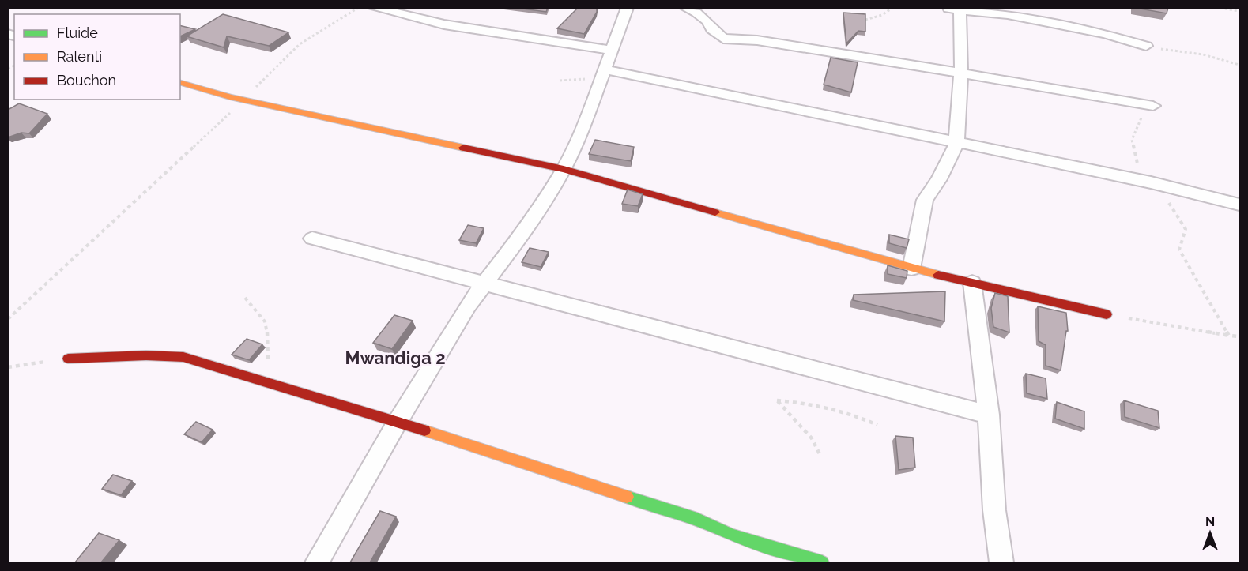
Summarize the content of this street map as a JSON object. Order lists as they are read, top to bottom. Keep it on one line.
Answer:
{"districts":["Mwandiga 2"],"legend":["Fluide","Ralenti","Bouchon"],"north":"top"}
